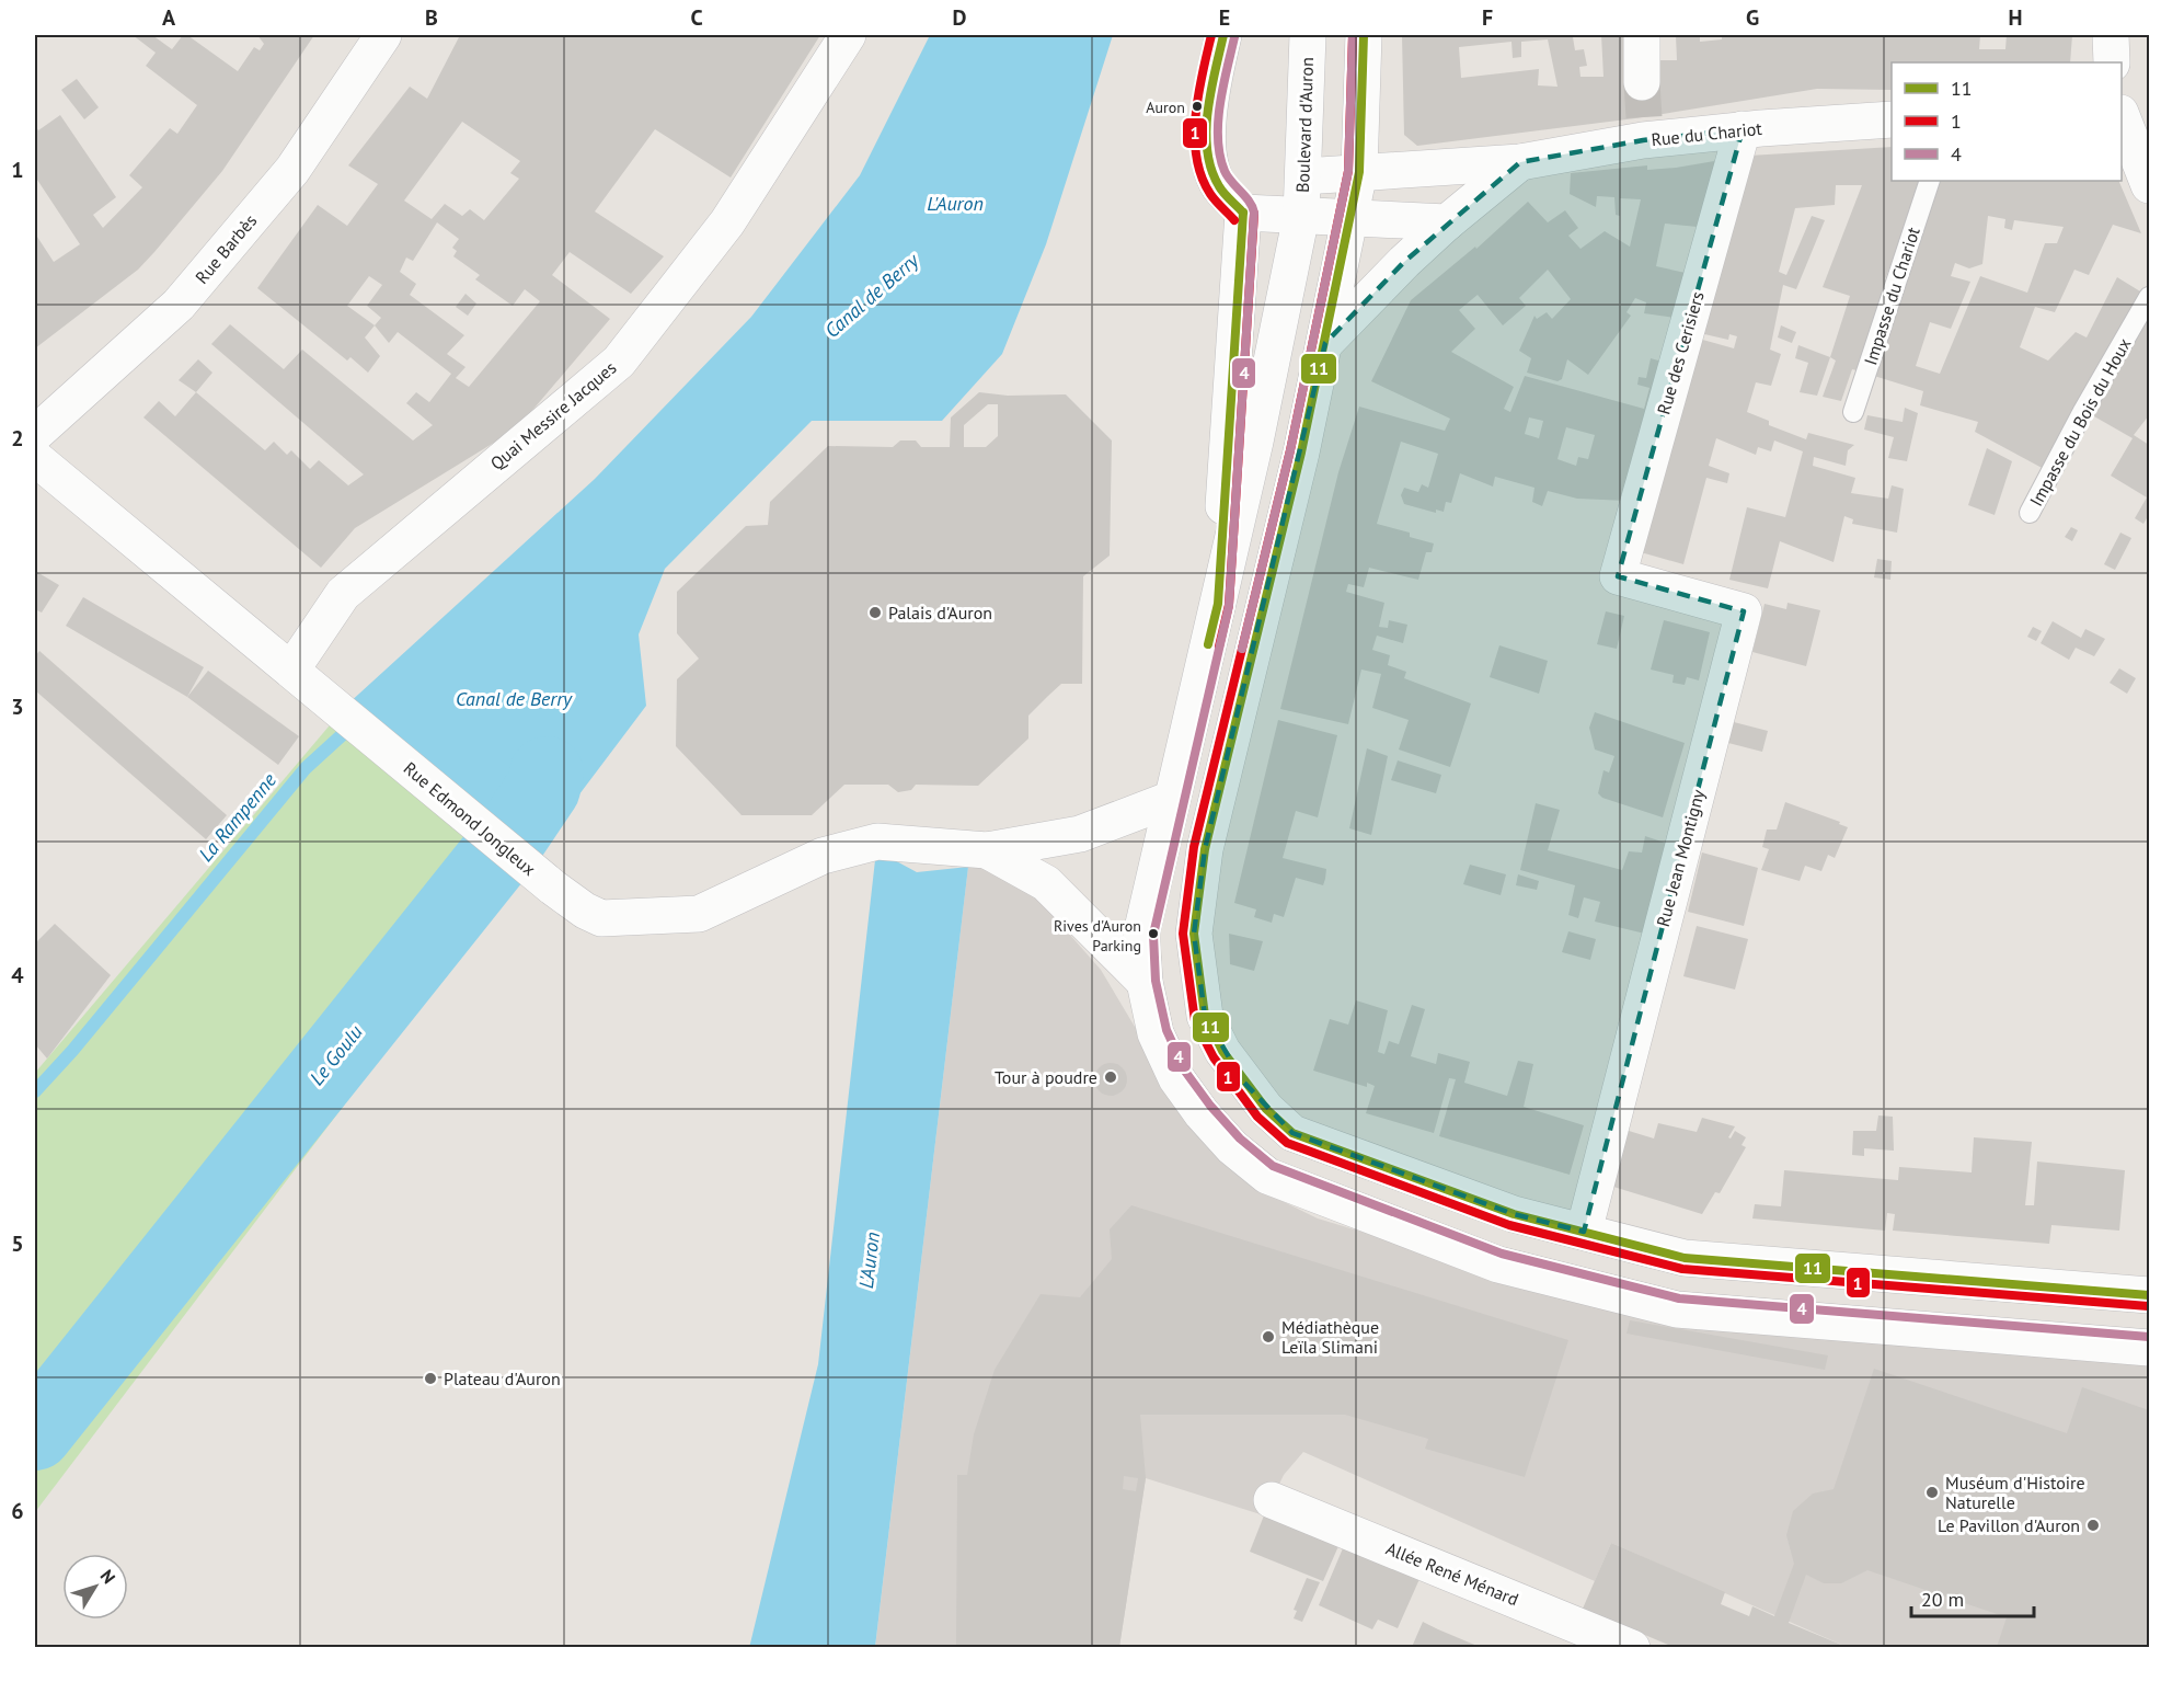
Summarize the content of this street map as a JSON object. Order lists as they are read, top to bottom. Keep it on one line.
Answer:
{"streets":{"street":["Boulevard d'Auron","Rue du Chariot","Rue Barbès","Rue des Cerisiers","Quai Messire Jacques","Rue Edmond Jongleux","Rue Jean Montigny","Allée René Ménard"],"lane":["Impasse du Chariot","Impasse du Bois du Houx"]},"crossings":[["Boulevard d'Auron","Rue du Chariot"],["Rue du Chariot","Rue des Cerisiers"],["Rue des Cerisiers","Rue Jean Montigny"],["Quai Messire Jacques","Rue Edmond Jongleux"]],"water":["L'Auron","Canal de Berry","La Rampenne","Le Goulu"],"places":["Auron","Palais d'Auron","Rives d'Auron Parking","Tour à poudre","Médiathèque Leïla Slimani","Plateau d'Auron","Muséum d'Histoire Naturelle","Le Pavillon d'Auron"],"lines":["transit line 11","transit line 1","transit line 4"],"legend":["11","1","4"],"scale_bar":"20 m","north":"top right","grid":{"columns":["A","B","C","D","E","F","G","H"],"rows":["1","2","3","4","5","6"]}}
